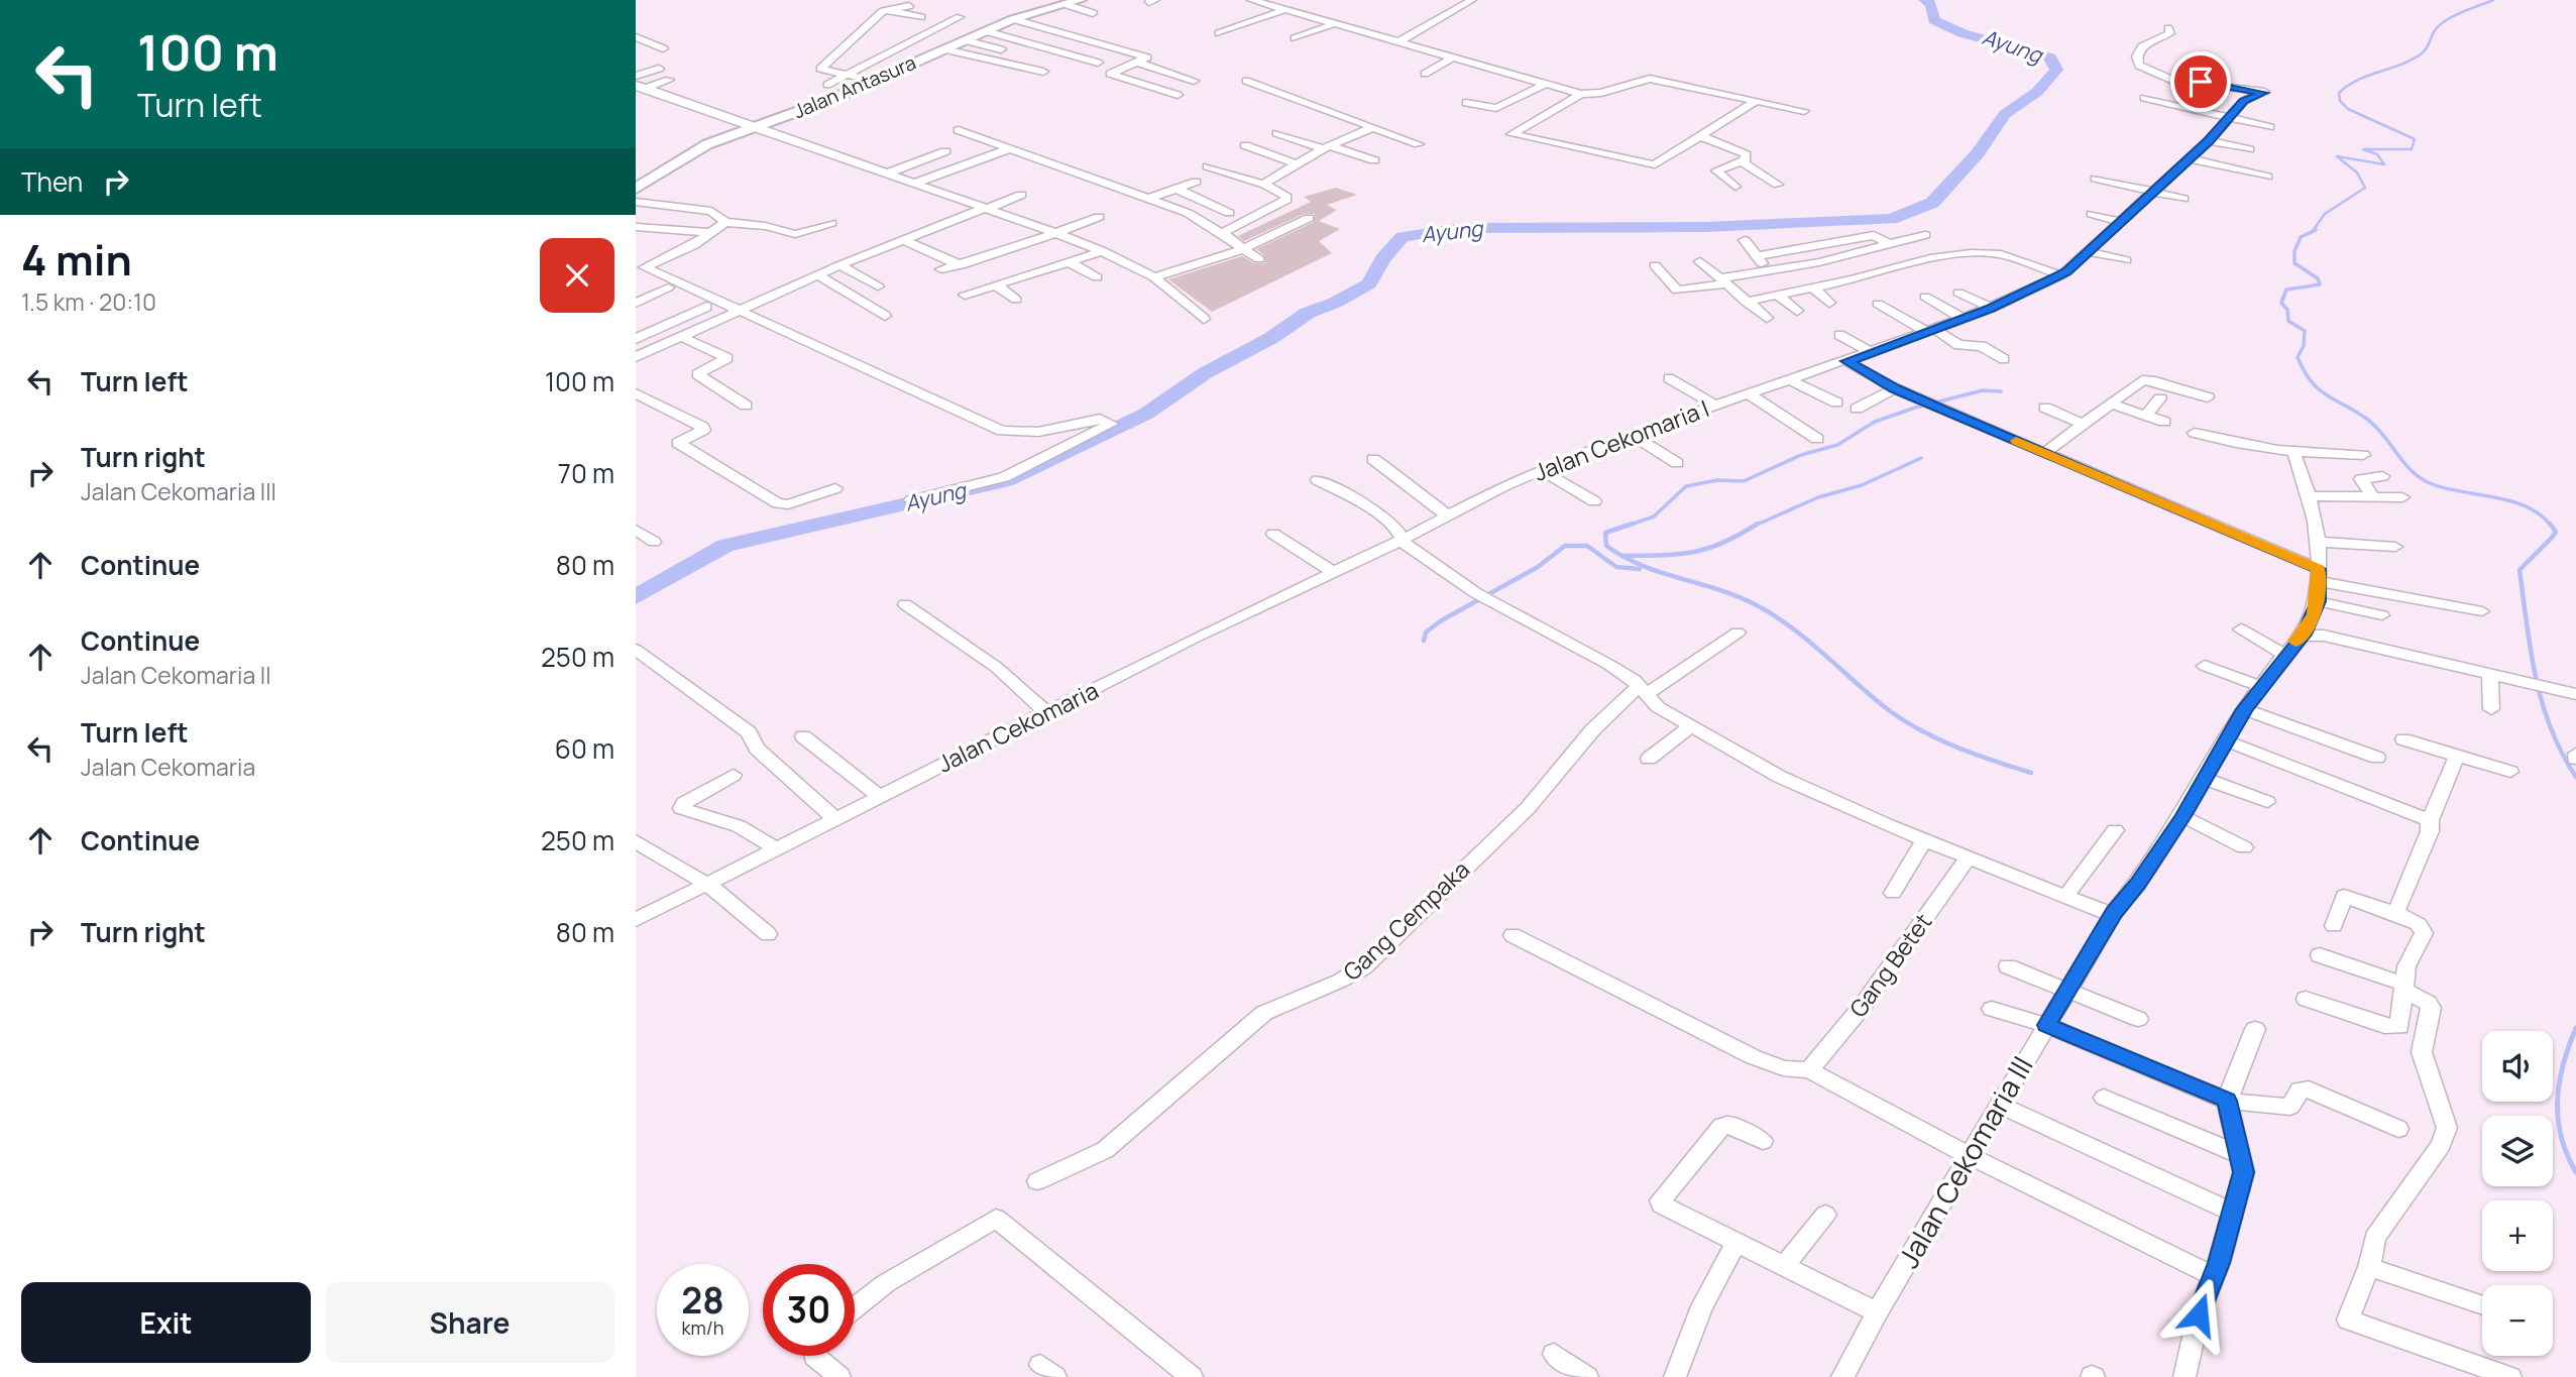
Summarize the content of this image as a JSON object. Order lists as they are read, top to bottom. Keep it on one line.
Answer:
{"streets":{"main road":["Jalan Antasura"],"street":["Jalan Cekomaria I","Jalan Cekomaria","Gang Cempaka","Gang Betet","Jalan Cekomaria III"]},"crossings":[["Jalan Cekomaria I","Jalan Cekomaria"]],"water":["Ayung"],"page":{"turn":["100 m","Turn left"],"then":"Then","heading":["4 min","1.5 km · 20:10"],"list":[{"name":"Turn left","value":"100 m"},{"name":"Turn right","note":"Jalan Cekomaria III","value":"70 m"},{"name":"Continue","value":"80 m"},{"name":"Continue","note":"Jalan Cekomaria II","value":"250 m"},{"name":"Turn left","note":"Jalan Cekomaria","value":"60 m"},{"name":"Continue","value":"250 m"},{"name":"Turn right","value":"80 m"}],"map_buttons":["+","−"],"speed":"28 km/h","limit":"30","buttons":["Exit","Share"]}}
